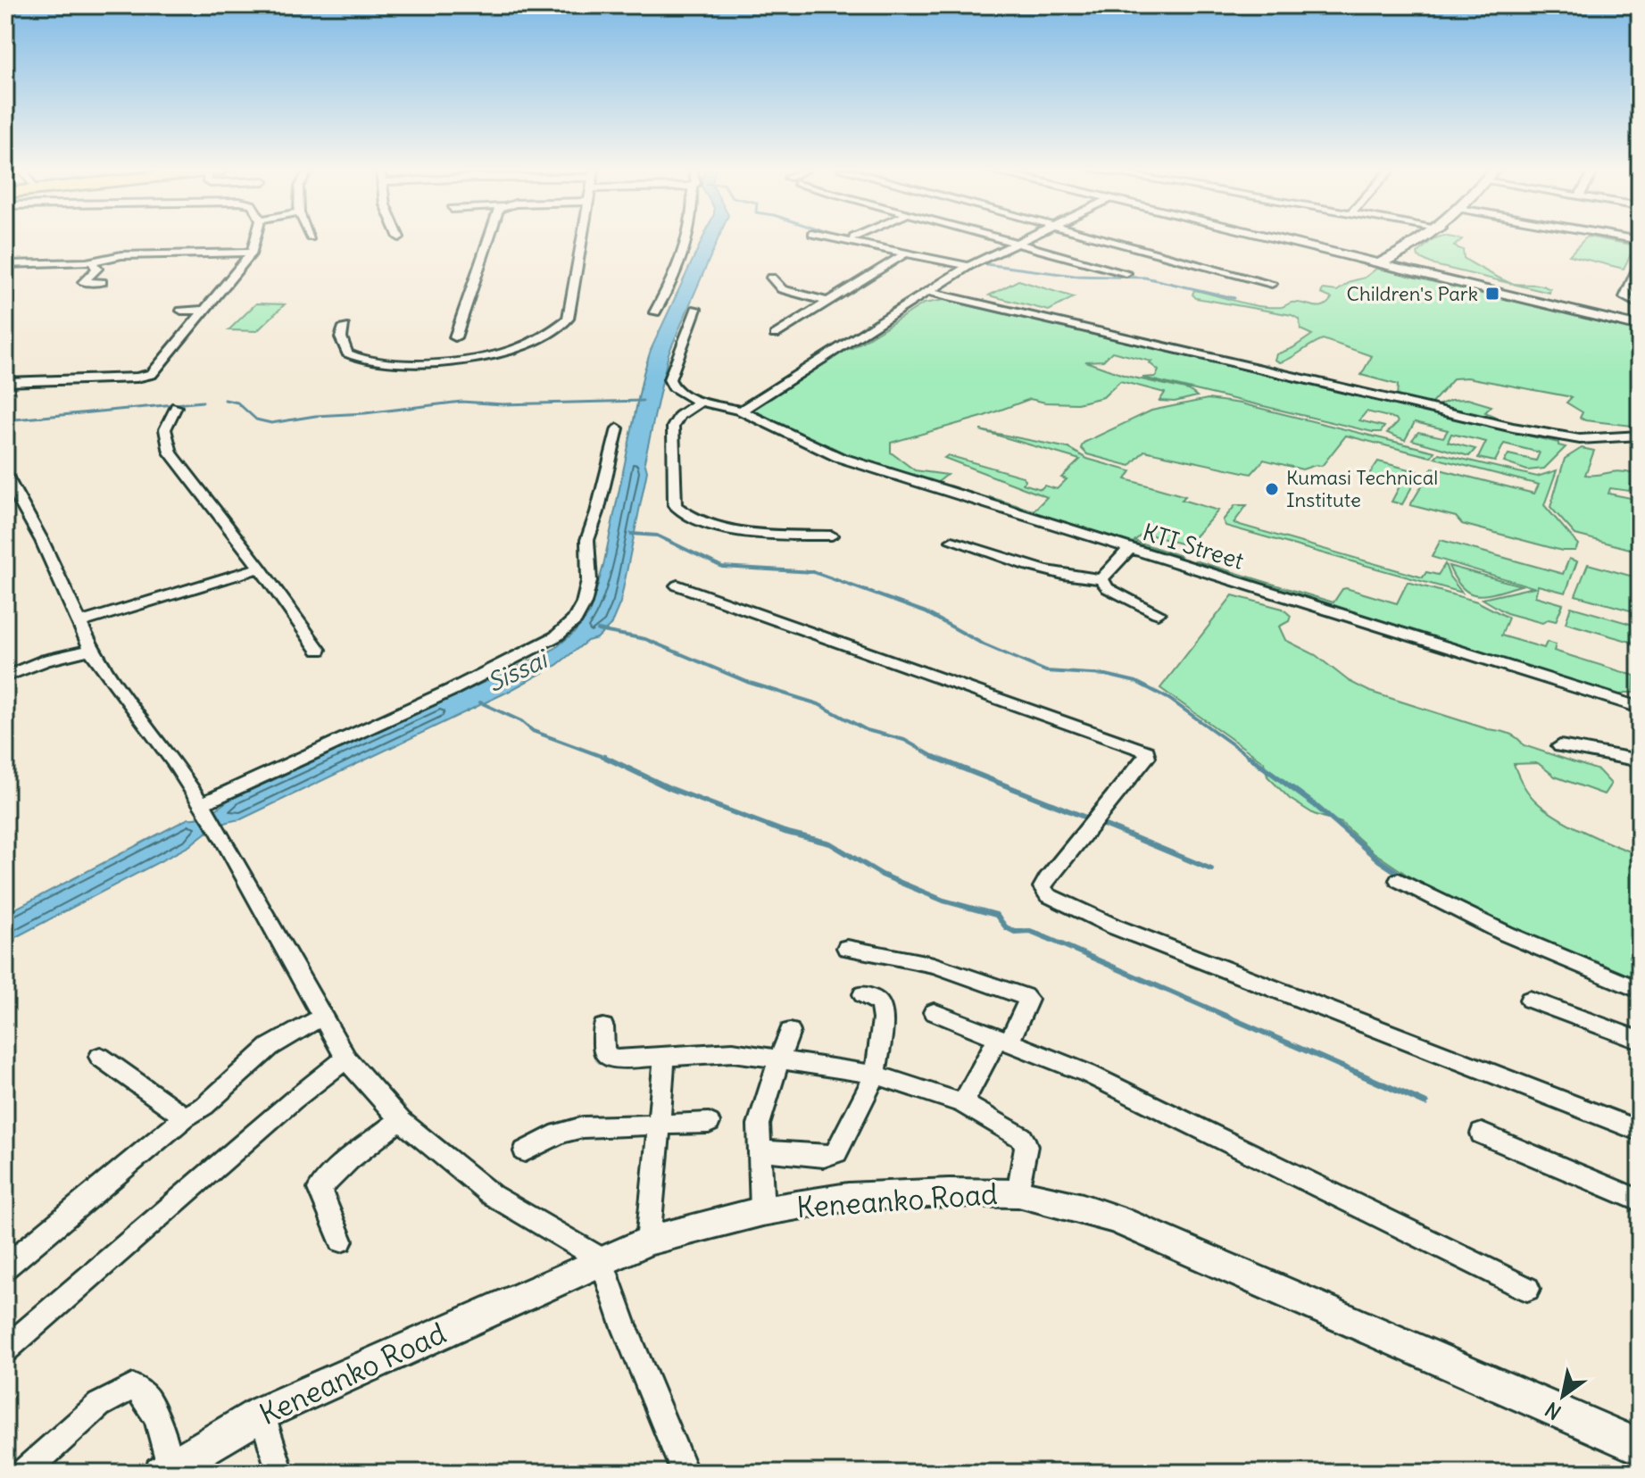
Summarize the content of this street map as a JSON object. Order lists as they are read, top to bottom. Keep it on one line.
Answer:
{"streets":{"main road":["Keneanko Road"],"street":["KTI Street"]},"water":["Sissai"],"places":{"transit":["Children's Park"],"other":["Kumasi Technical Institute"]},"north":"bottom left"}
